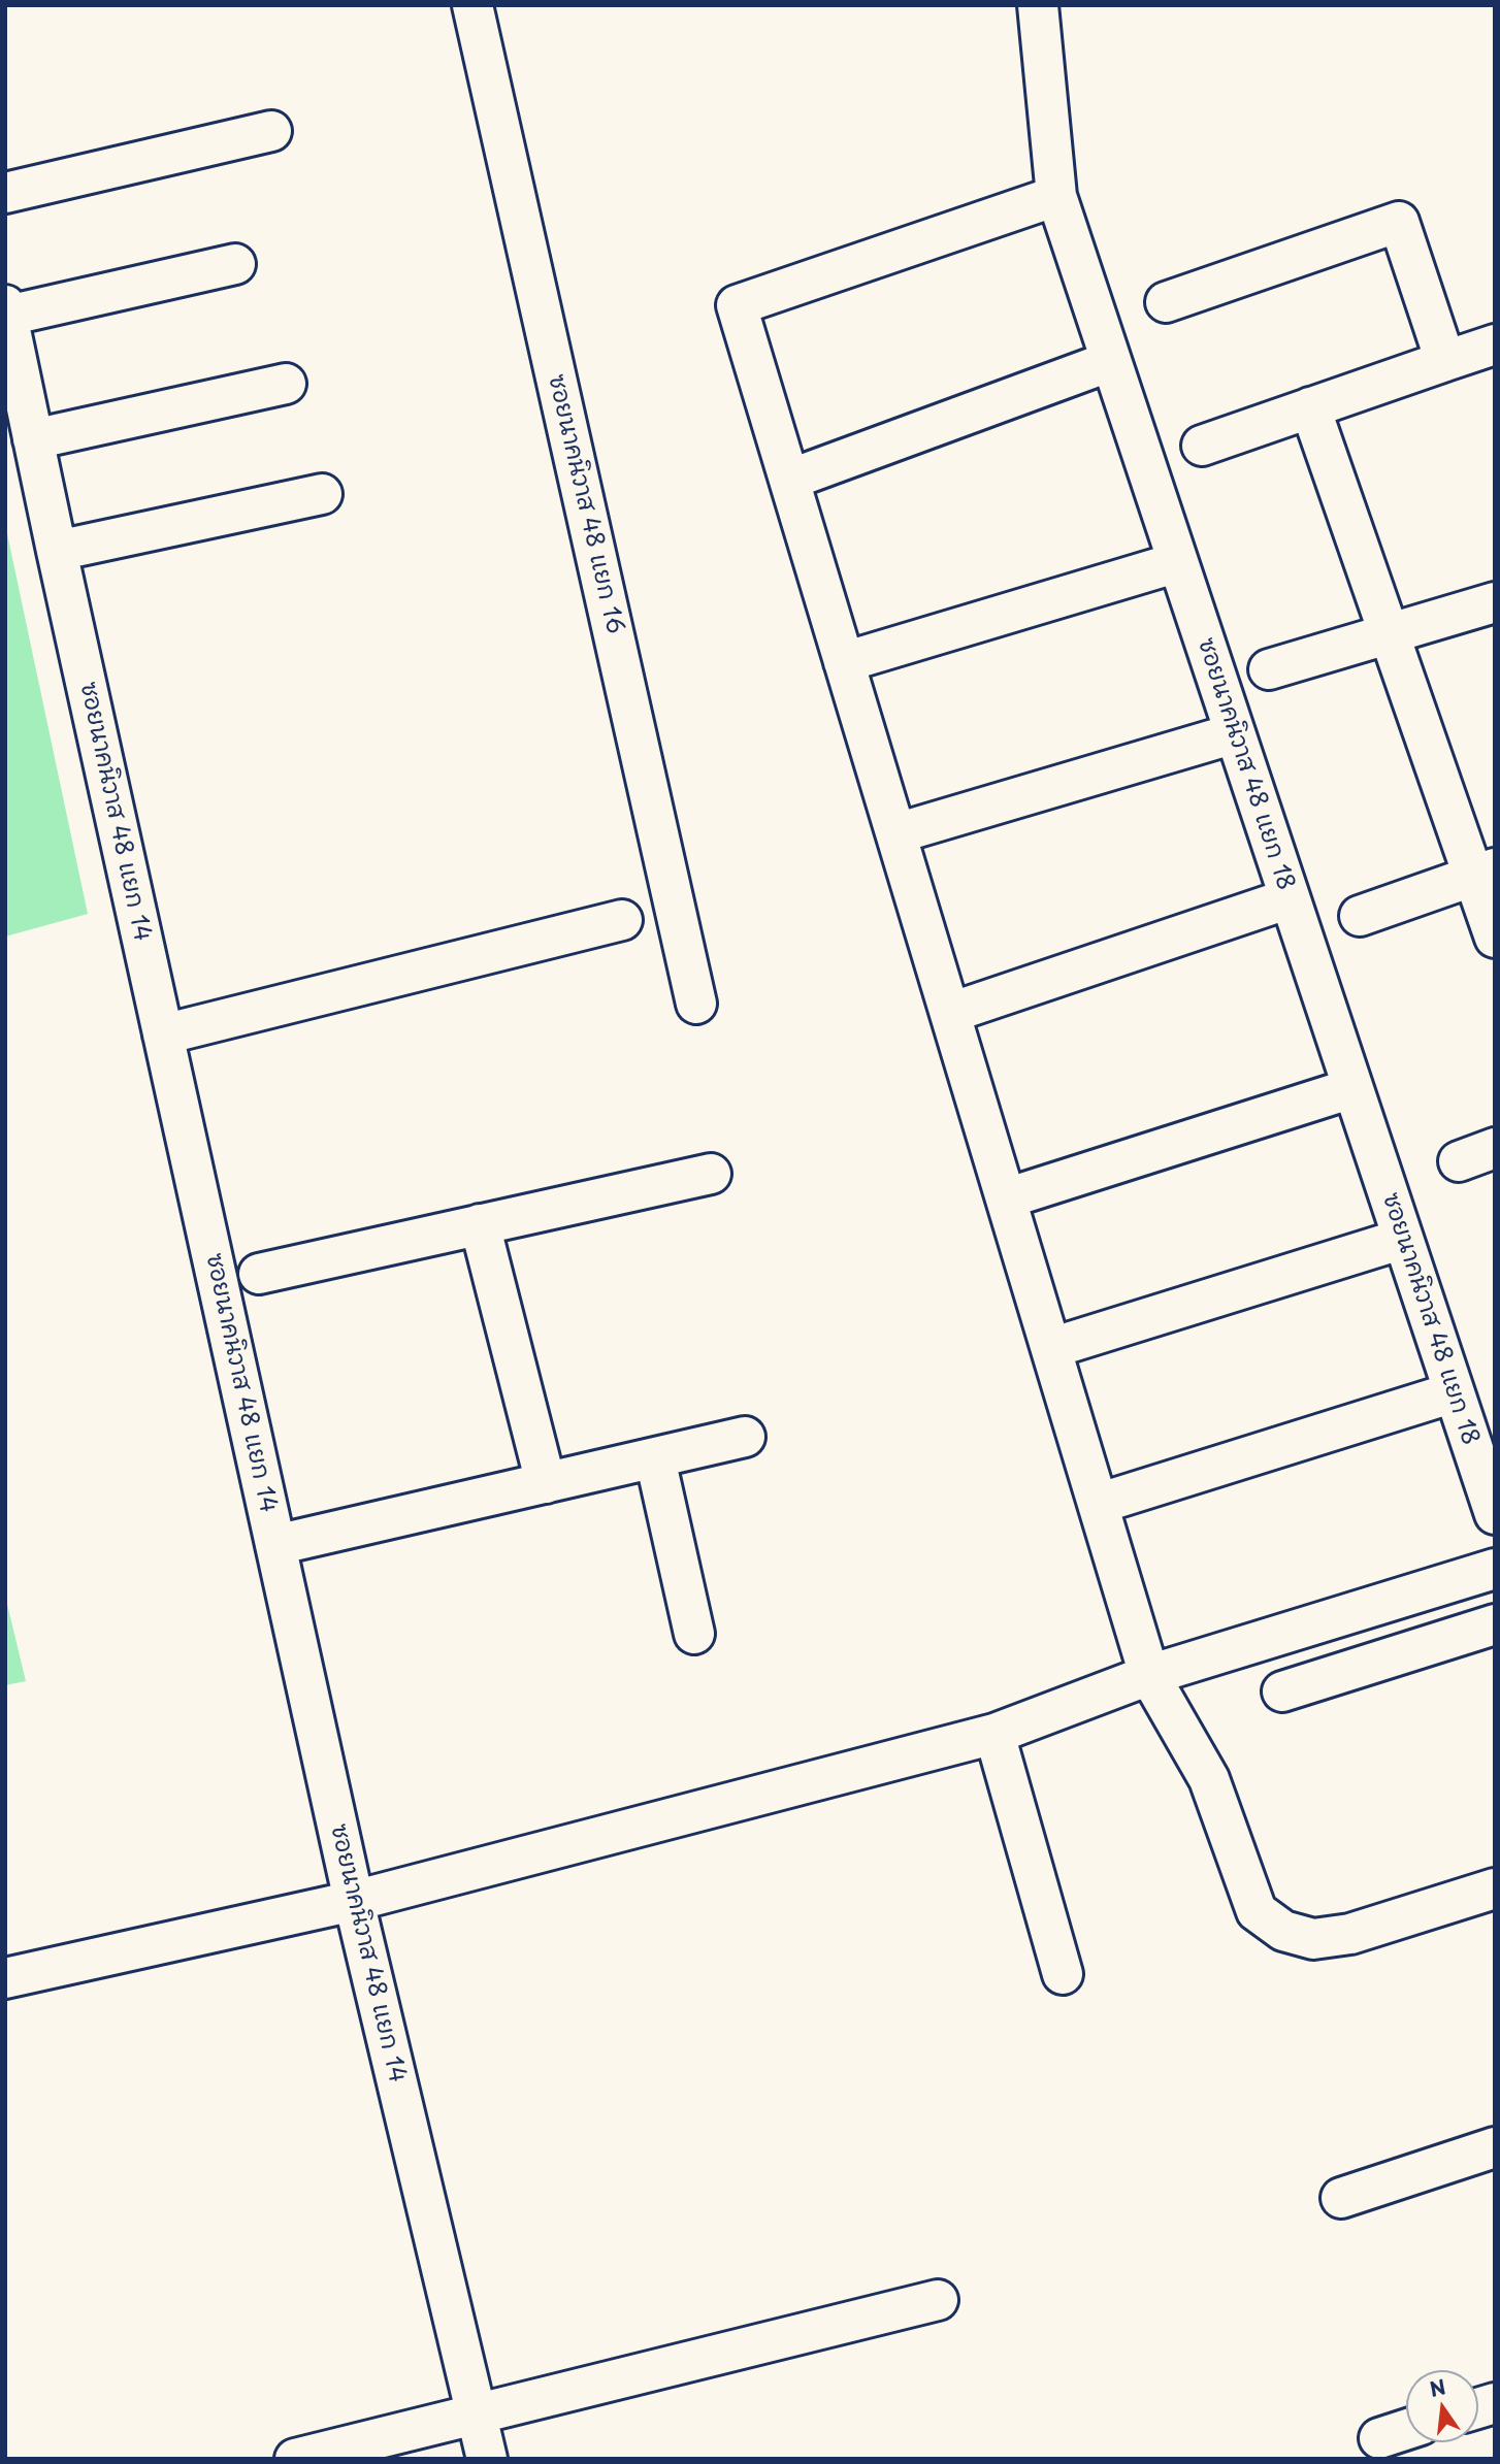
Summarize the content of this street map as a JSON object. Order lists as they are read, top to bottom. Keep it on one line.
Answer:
{"streets":{"street":["ซอยนาคนิวาส 48 แยก 16","ซอยนาคนิวาส 48 แยก 18","ซอยนาคนิวาส 48 แยก 14"]},"north":"top"}
